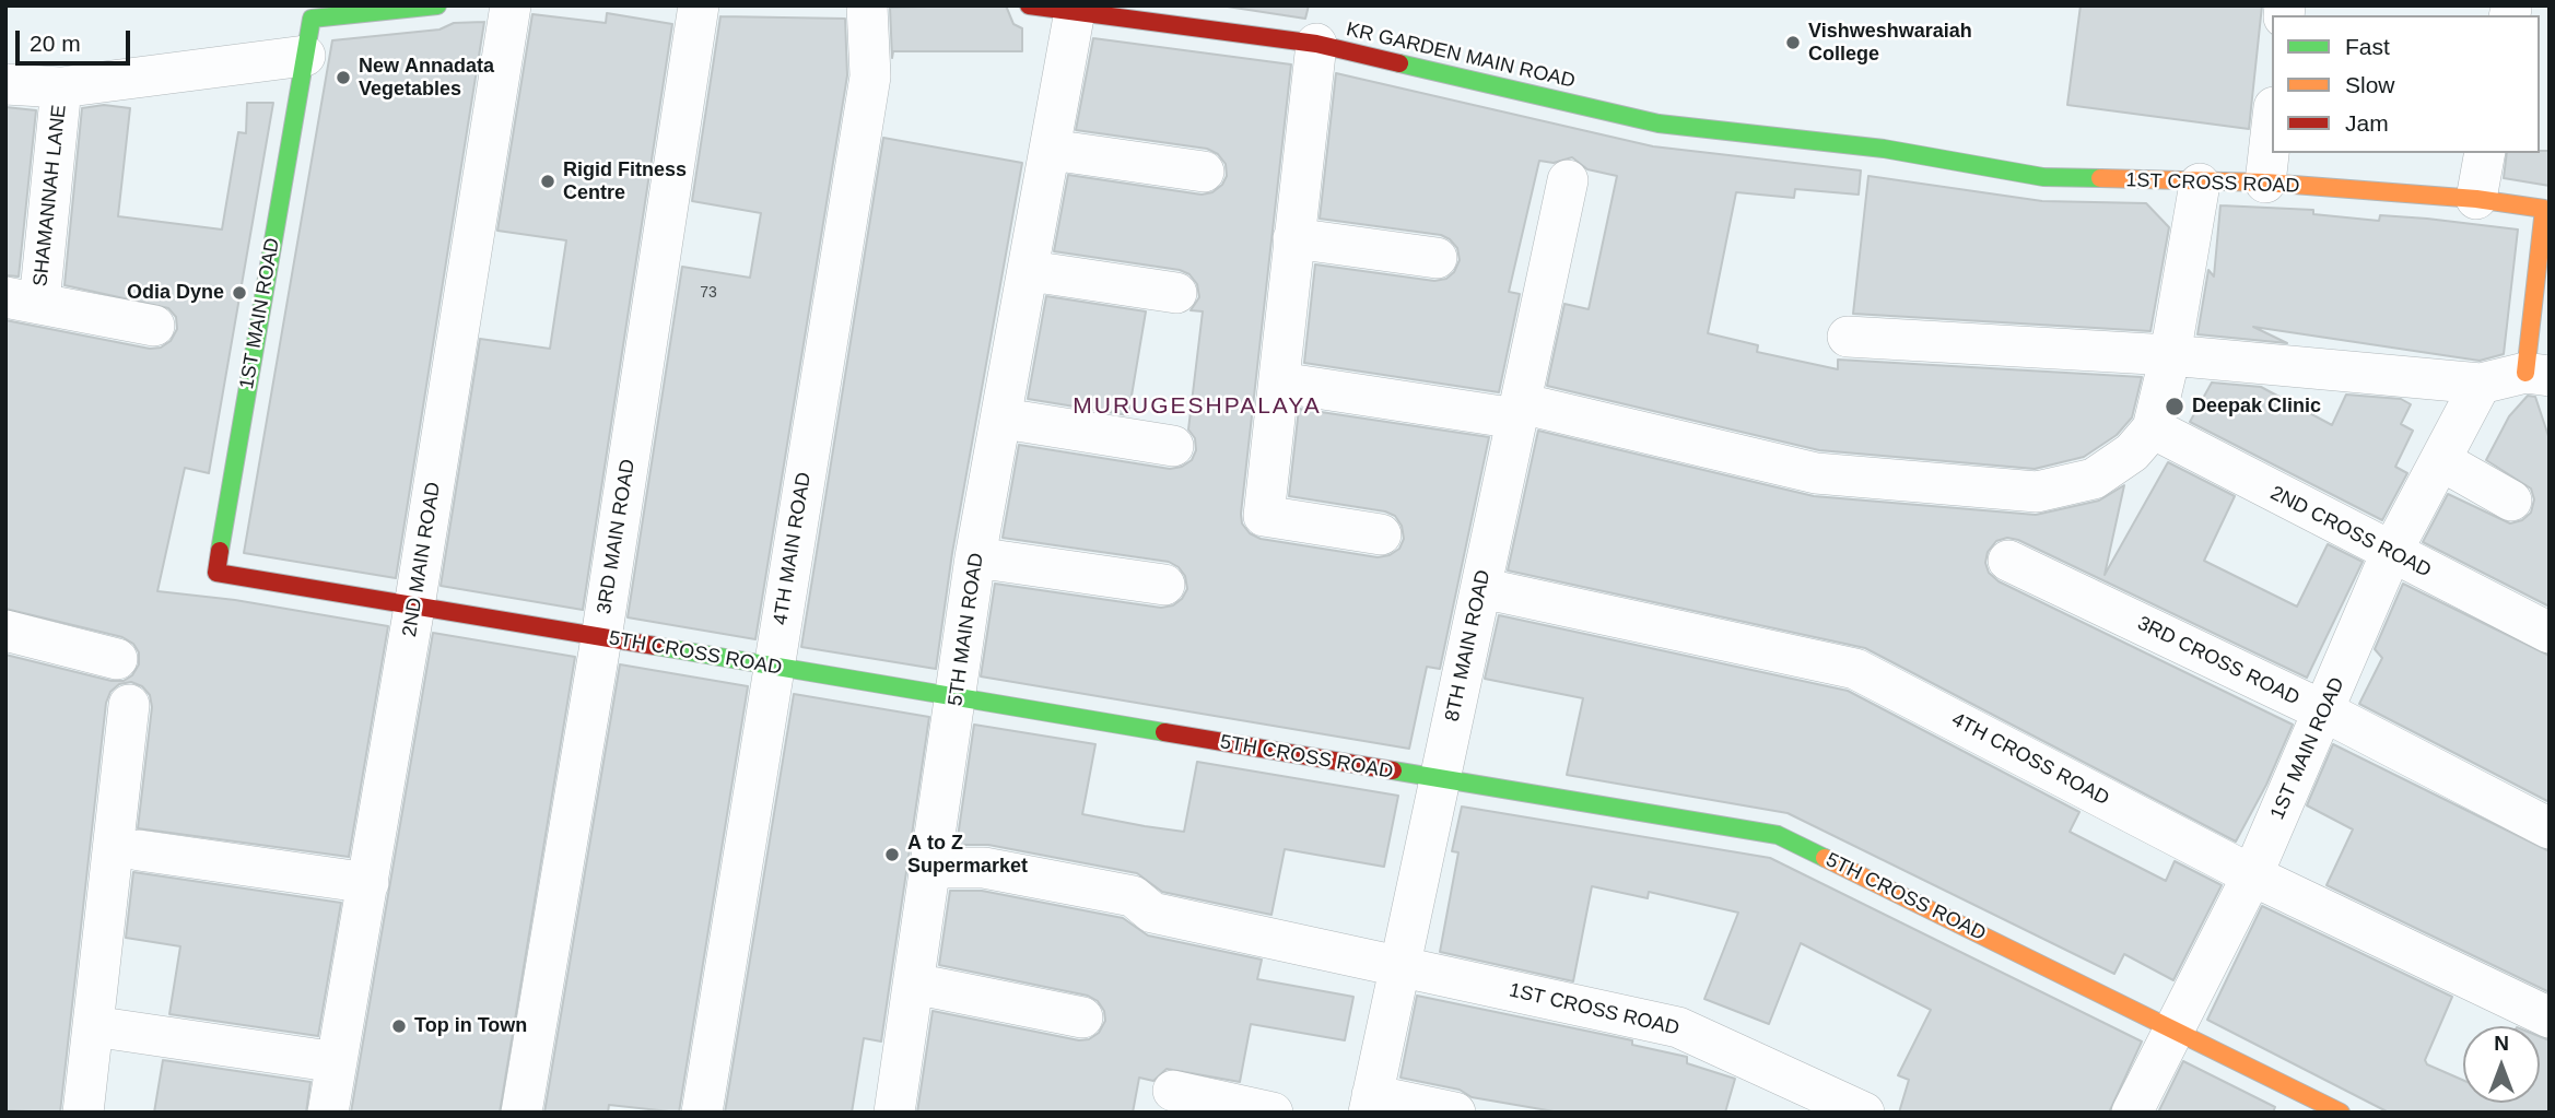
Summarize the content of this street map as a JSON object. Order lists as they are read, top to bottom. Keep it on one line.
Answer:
{"streets":{"street":["KR GARDEN MAIN ROAD","1ST CROSS ROAD","SHAMANNAH LANE","1ST MAIN ROAD","2ND CROSS ROAD","3RD MAIN ROAD","4TH MAIN ROAD","2ND MAIN ROAD","5TH MAIN ROAD","8TH MAIN ROAD","5TH CROSS ROAD","3RD CROSS ROAD","4TH CROSS ROAD"]},"crossings":[["KR GARDEN MAIN ROAD","1ST CROSS ROAD"],["KR GARDEN MAIN ROAD","5TH MAIN ROAD"],["1ST CROSS ROAD","8TH MAIN ROAD"],["1ST MAIN ROAD","2ND CROSS ROAD"],["1ST MAIN ROAD","5TH CROSS ROAD"],["1ST MAIN ROAD","3RD CROSS ROAD"],["1ST MAIN ROAD","4TH CROSS ROAD"],["3RD MAIN ROAD","5TH CROSS ROAD"],["4TH MAIN ROAD","5TH CROSS ROAD"],["2ND MAIN ROAD","5TH CROSS ROAD"],["5TH MAIN ROAD","5TH CROSS ROAD"],["8TH MAIN ROAD","5TH CROSS ROAD"],["8TH MAIN ROAD","4TH CROSS ROAD"]],"districts":["MURUGESHPALAYA"],"places":["Vishweshwaraiah College","New Annadata Vegetables","Rigid Fitness Centre","Odia Dyne","Deepak Clinic","A to Z Supermarket","Top in Town"],"house_numbers":["73"],"legend":["Fast","Slow","Jam"],"scale_bar":"20 m","north":"top"}
